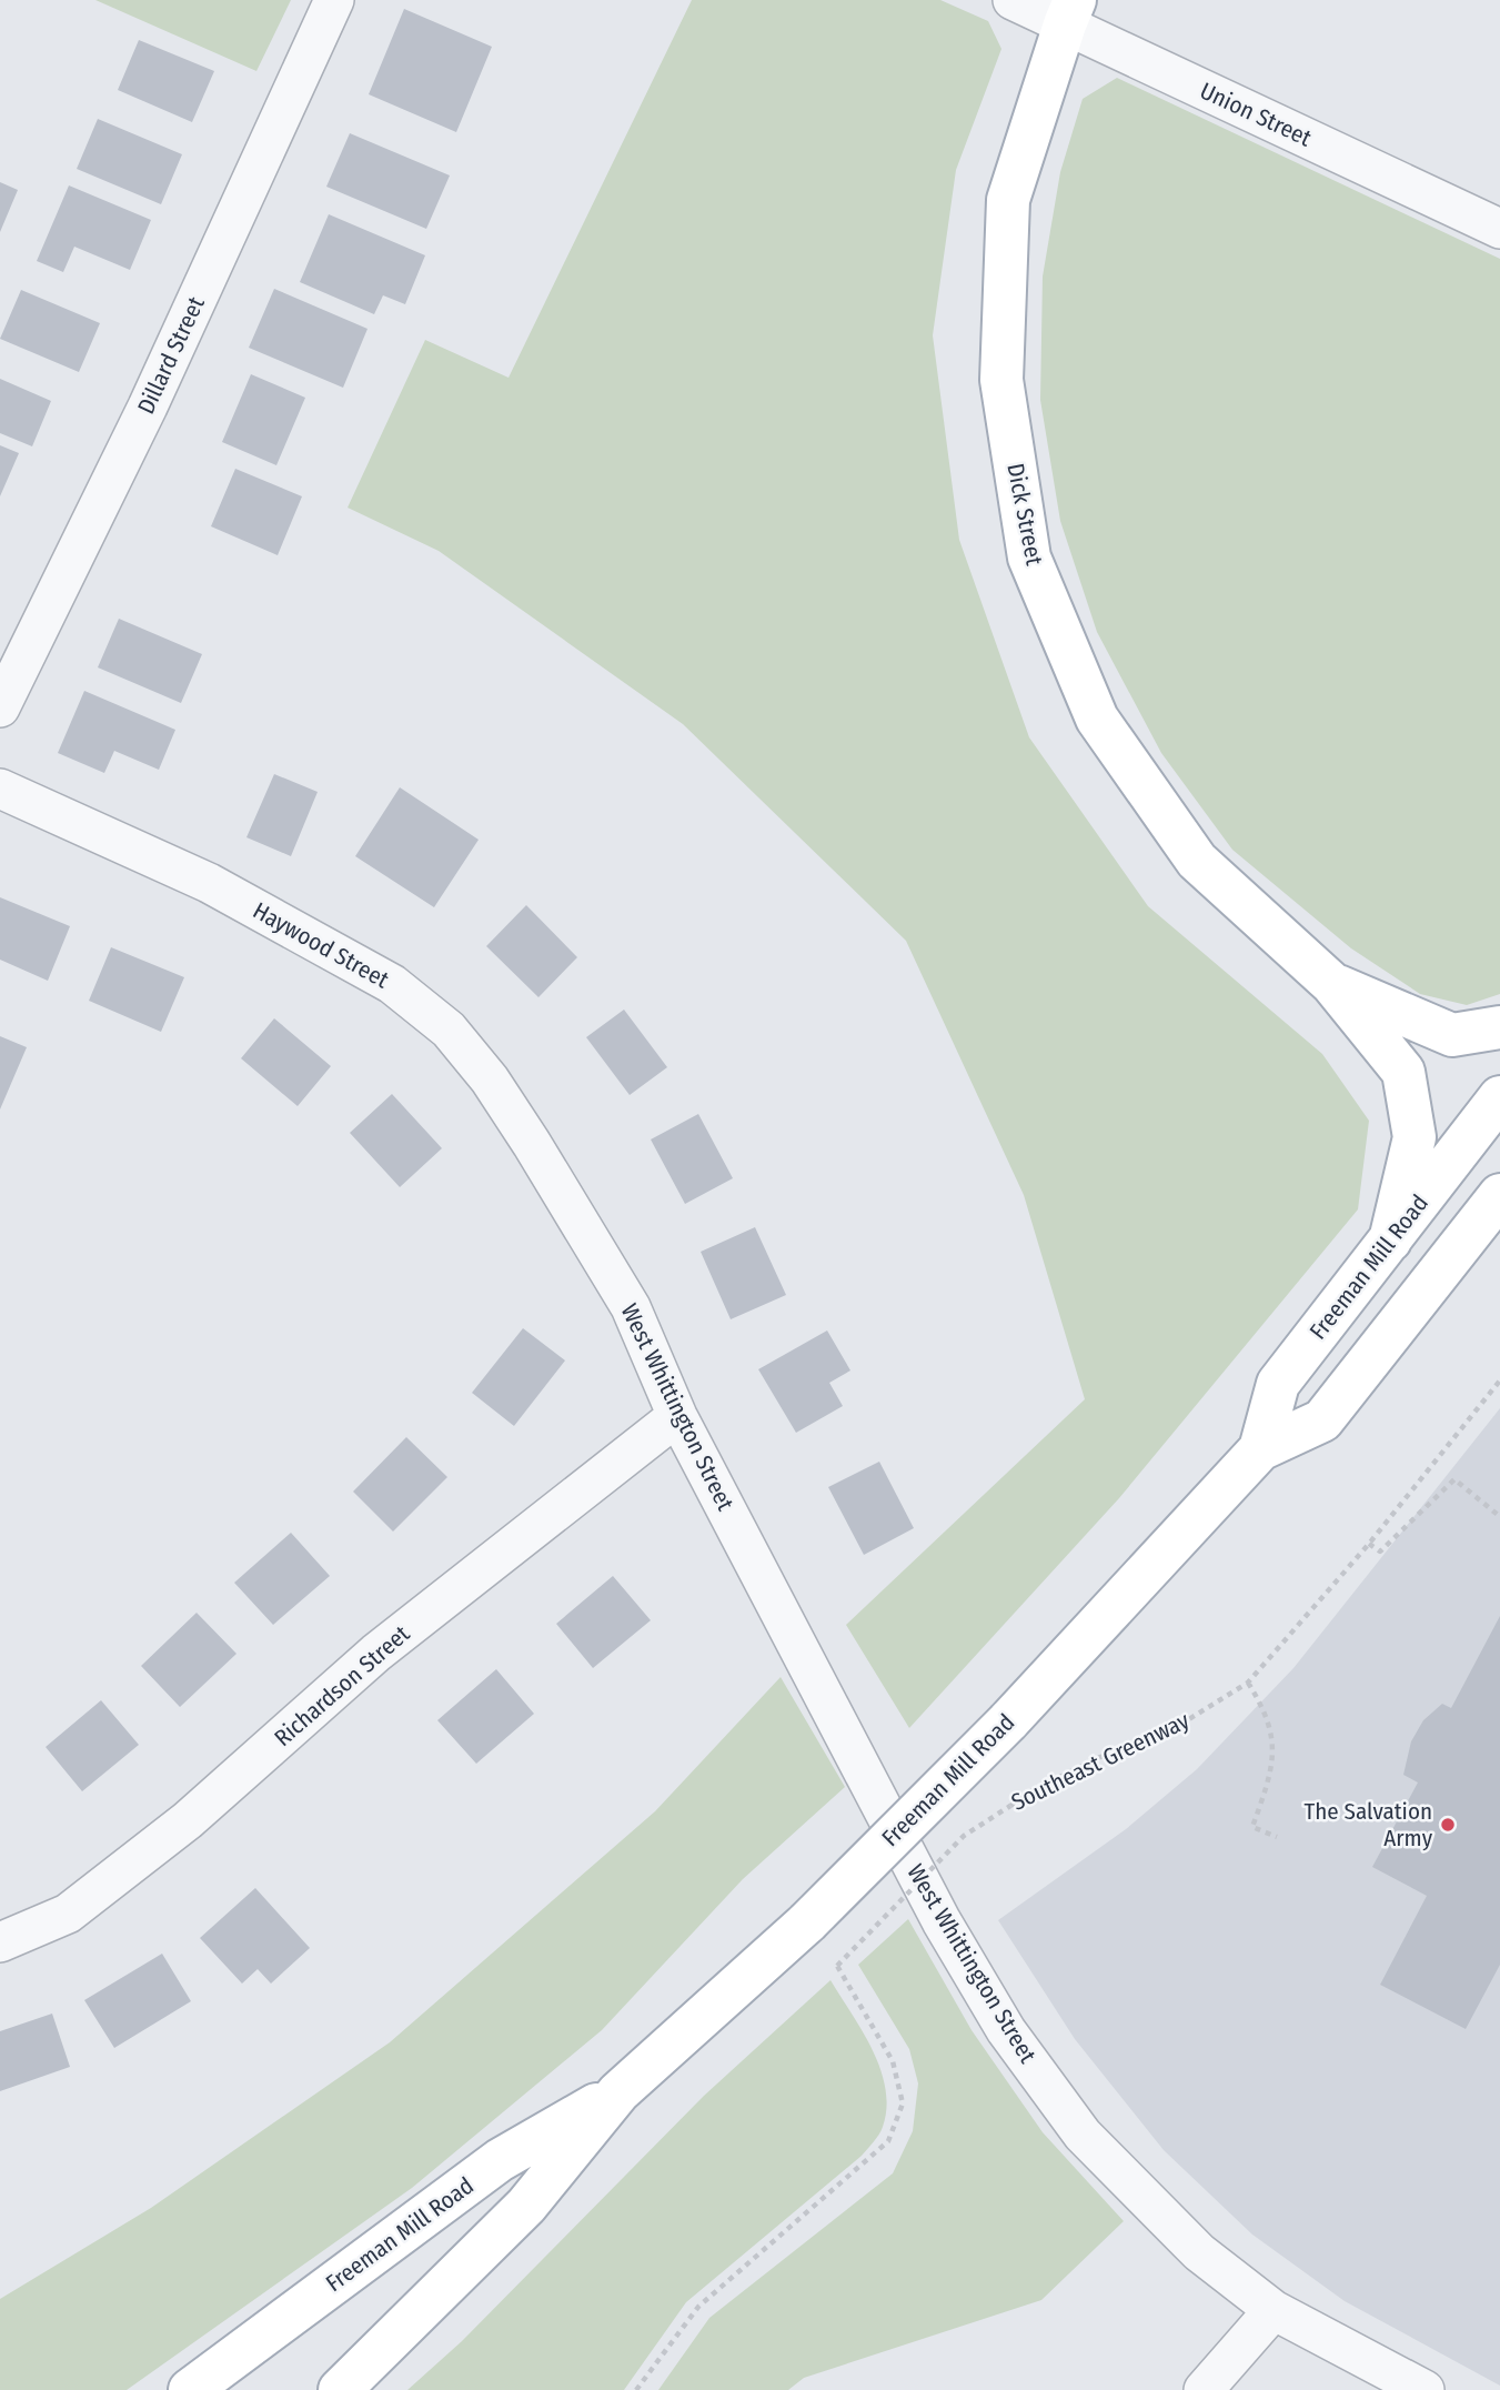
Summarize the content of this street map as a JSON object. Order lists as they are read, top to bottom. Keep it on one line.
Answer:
{"streets":{"main road":["Dick Street","Freeman Mill Road"],"street":["Union Street","Dillard Street","Haywood Street","West Whittington Street","Richardson Street"],"path":["Southeast Greenway"]},"crossings":[["Union Street","Dick Street"],["Haywood Street","West Whittington Street"],["West Whittington Street","Richardson Street"]],"places":["The Salvation Army"]}
